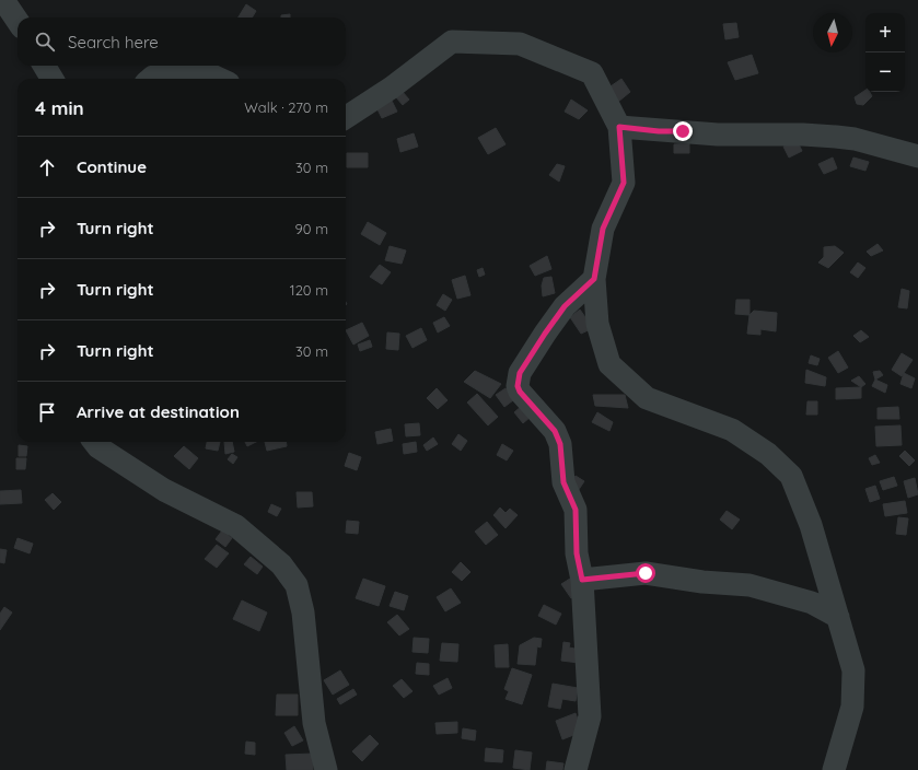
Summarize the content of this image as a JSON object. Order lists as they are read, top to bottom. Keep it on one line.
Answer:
{"north":"bottom","page":{"map_buttons":["+","−"],"search":"Search here","heading":["4 min","Walk · 270 m"],"list":[["Continue","30 m"],["Turn right","90 m"],["Turn right","120 m"],["Turn right","30 m"],"Arrive at destination"]}}
